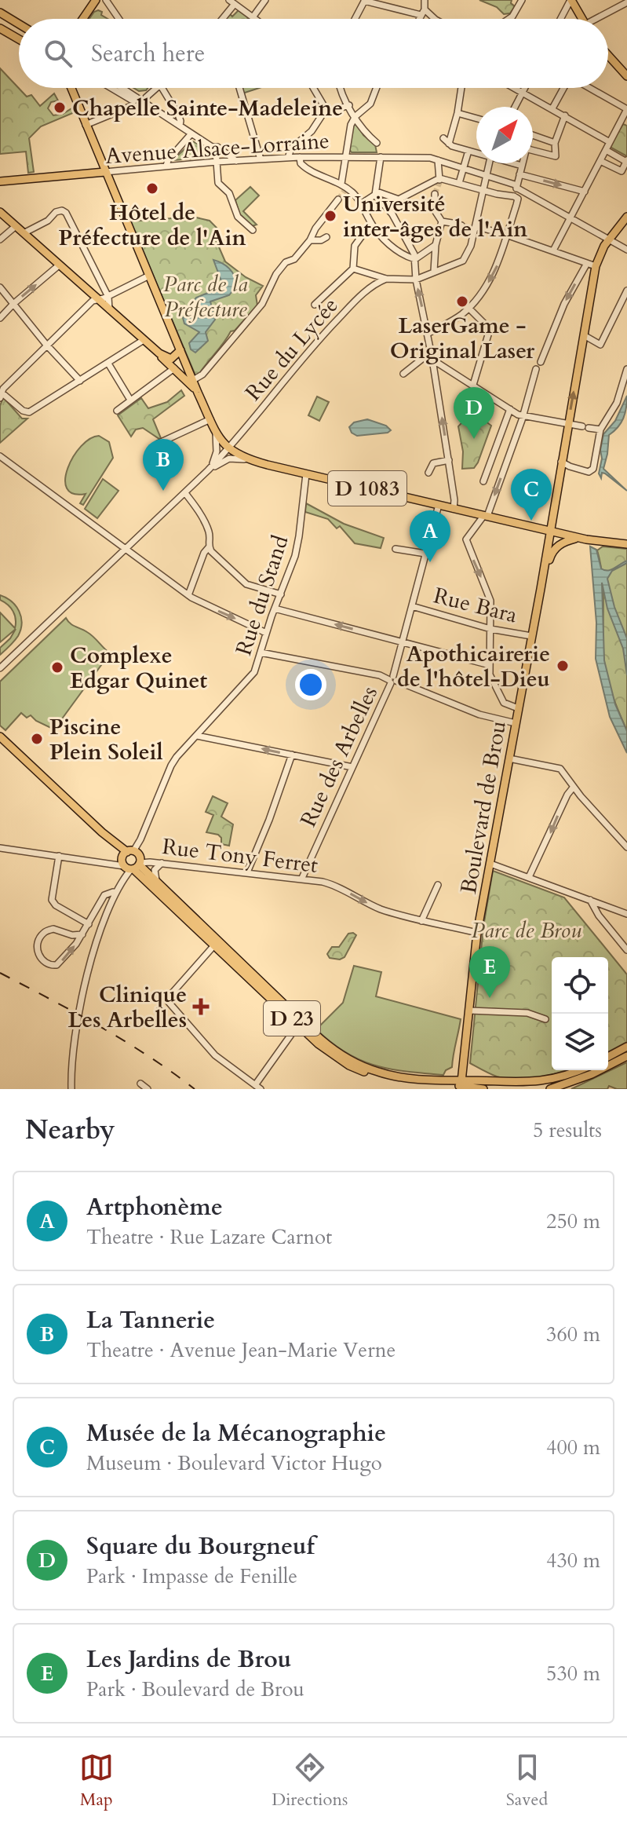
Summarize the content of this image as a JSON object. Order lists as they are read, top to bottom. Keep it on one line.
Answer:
{"streets":{"main road":["Avenue Alsace-Lorraine","D 1083","Boulevard de Brou","D 23"],"street":["Rue du Lycée","Rue du Stand","Rue Bara","Rue des Arbelles","Rue Tony Ferret"]},"crossings":[["Avenue Alsace-Lorraine","Boulevard de Brou"],["Rue du Lycée","D 1083"],["D 1083","Rue du Stand"],["D 1083","Rue des Arbelles"],["D 1083","Boulevard de Brou"],["Rue du Stand","Rue Tony Ferret"],["Rue du Stand","D 23"],["Rue Bara","Rue des Arbelles"],["Rue Bara","Boulevard de Brou"],["Rue des Arbelles","Rue Tony Ferret"],["Boulevard de Brou","Rue Tony Ferret"],["Boulevard de Brou","D 23"],["Rue Tony Ferret","D 23"]],"parks":["Parc de la Préfecture","Parc de Brou"],"places":{"other":["Chapelle Sainte-Madeleine","Hôtel de Préfecture de l'Ain","Université inter-âges de l'Ain","LaserGame - Original Laser","Apothicairerie de l'hôtel-Dieu","Complexe Edgar Quinet","Piscine Plein Soleil"],"health":["Clinique Les Arbelles"]},"north":"top right","page":{"search":"Search here","pins":["D","B","C","A","E"],"heading":["Nearby","5 results"],"list":[{"mark":"A","name":"Artphonème","note":"Theatre · Rue Lazare Carnot","value":"250 m"},{"mark":"B","name":"La Tannerie","note":"Theatre · Avenue Jean-Marie Verne","value":"360 m"},{"mark":"C","name":"Musée de la Mécanographie","note":"Museum · Boulevard Victor Hugo","value":"400 m"},{"mark":"D","name":"Square du Bourgneuf","note":"Park · Impasse de Fenille","value":"430 m"},{"mark":"E","name":"Les Jardins de Brou","note":"Park · Boulevard de Brou","value":"530 m"}],"nav":["Map","Directions","Saved"]}}
